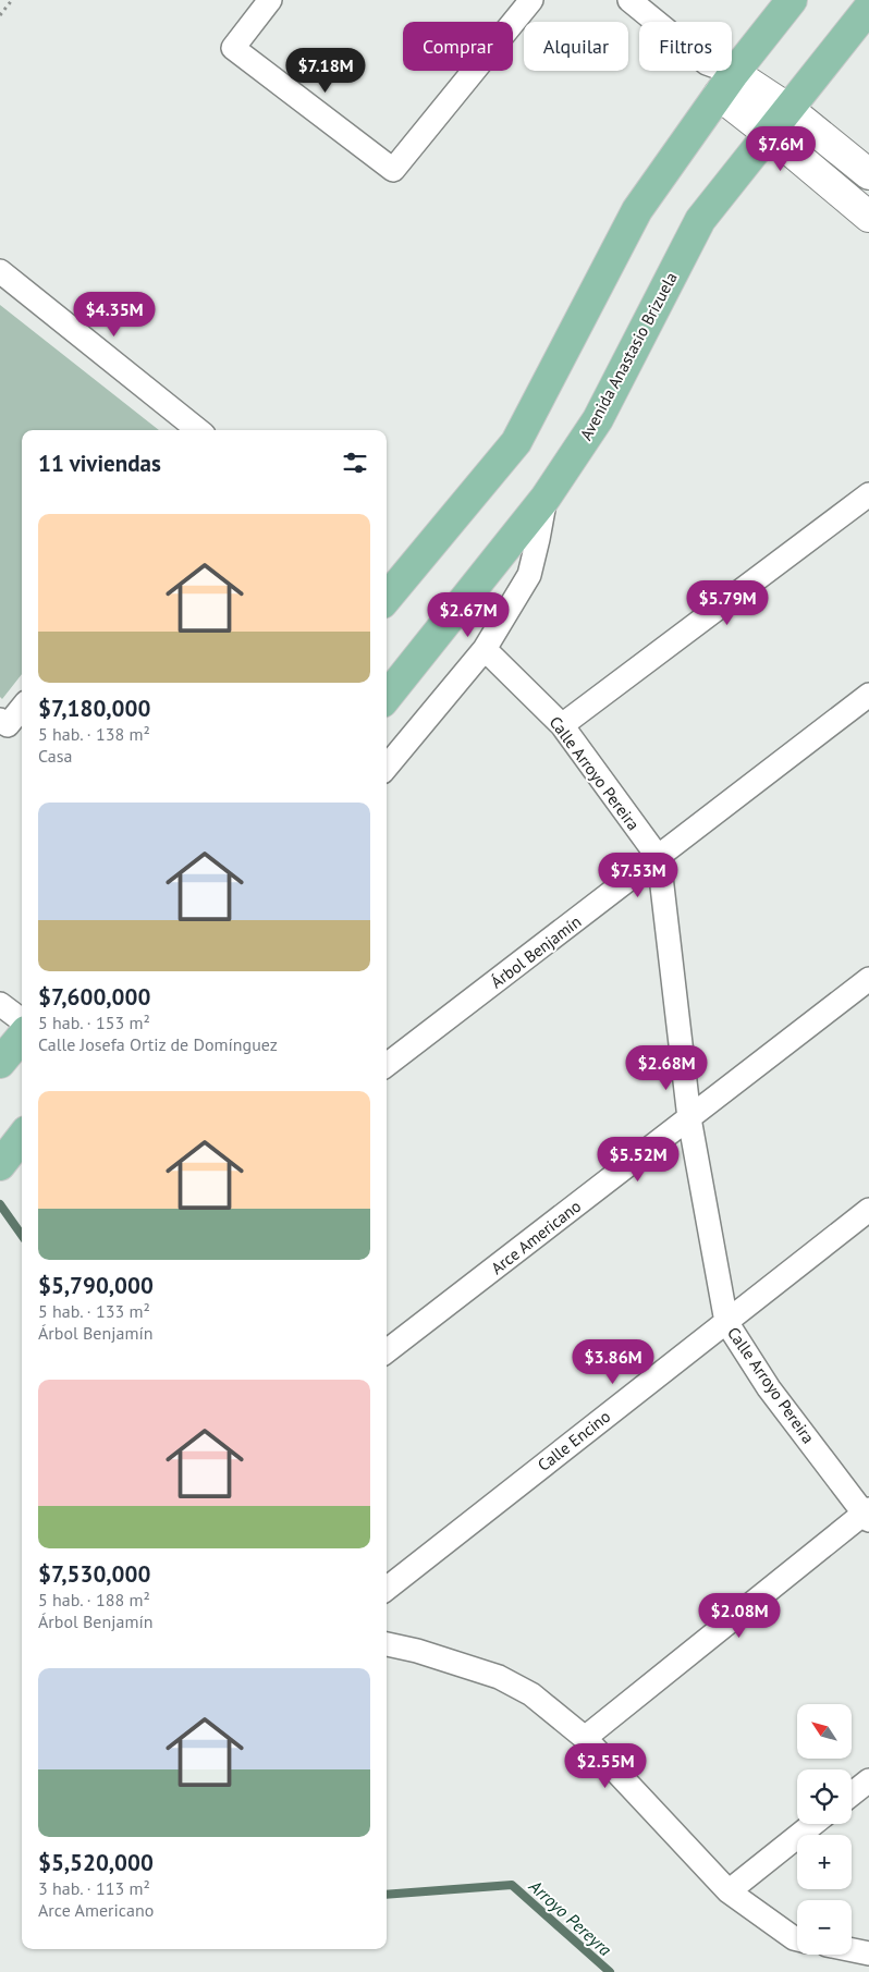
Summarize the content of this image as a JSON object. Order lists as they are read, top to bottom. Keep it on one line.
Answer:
{"streets":{"main road":["Avenida Anastasio Brizuela"],"street":["Calle Arroyo Pereira","Árbol Benjamín","Arce Americano","Calle Encino"]},"crossings":[["Calle Arroyo Pereira","Árbol Benjamín"],["Calle Arroyo Pereira","Arce Americano"],["Calle Arroyo Pereira","Calle Encino"]],"water":["Arroyo Pereyra"],"north":"top left","page":{"chip":["Comprar","Alquilar","Filtros"],"price":["$7.18M","$7.6M","$4.35M","$5.79M","$2.67M","$7.53M","$2.68M","$5.52M","$3.86M","$2.08M","$2.55M"],"heading":"11 viviendas","list":[{"name":"$7,180,000","note":"5 hab. · 138 m² · Casa"},{"name":"$7,600,000","note":"5 hab. · 153 m² · Calle Josefa Ortiz de Domínguez"},{"name":"$5,790,000","note":"5 hab. · 133 m² · Árbol Benjamín"},{"name":"$7,530,000","note":"5 hab. · 188 m² · Árbol Benjamín"},{"name":"$5,520,000","note":"3 hab. · 113 m² · Arce Americano"}],"map_buttons":["+","−"]}}
